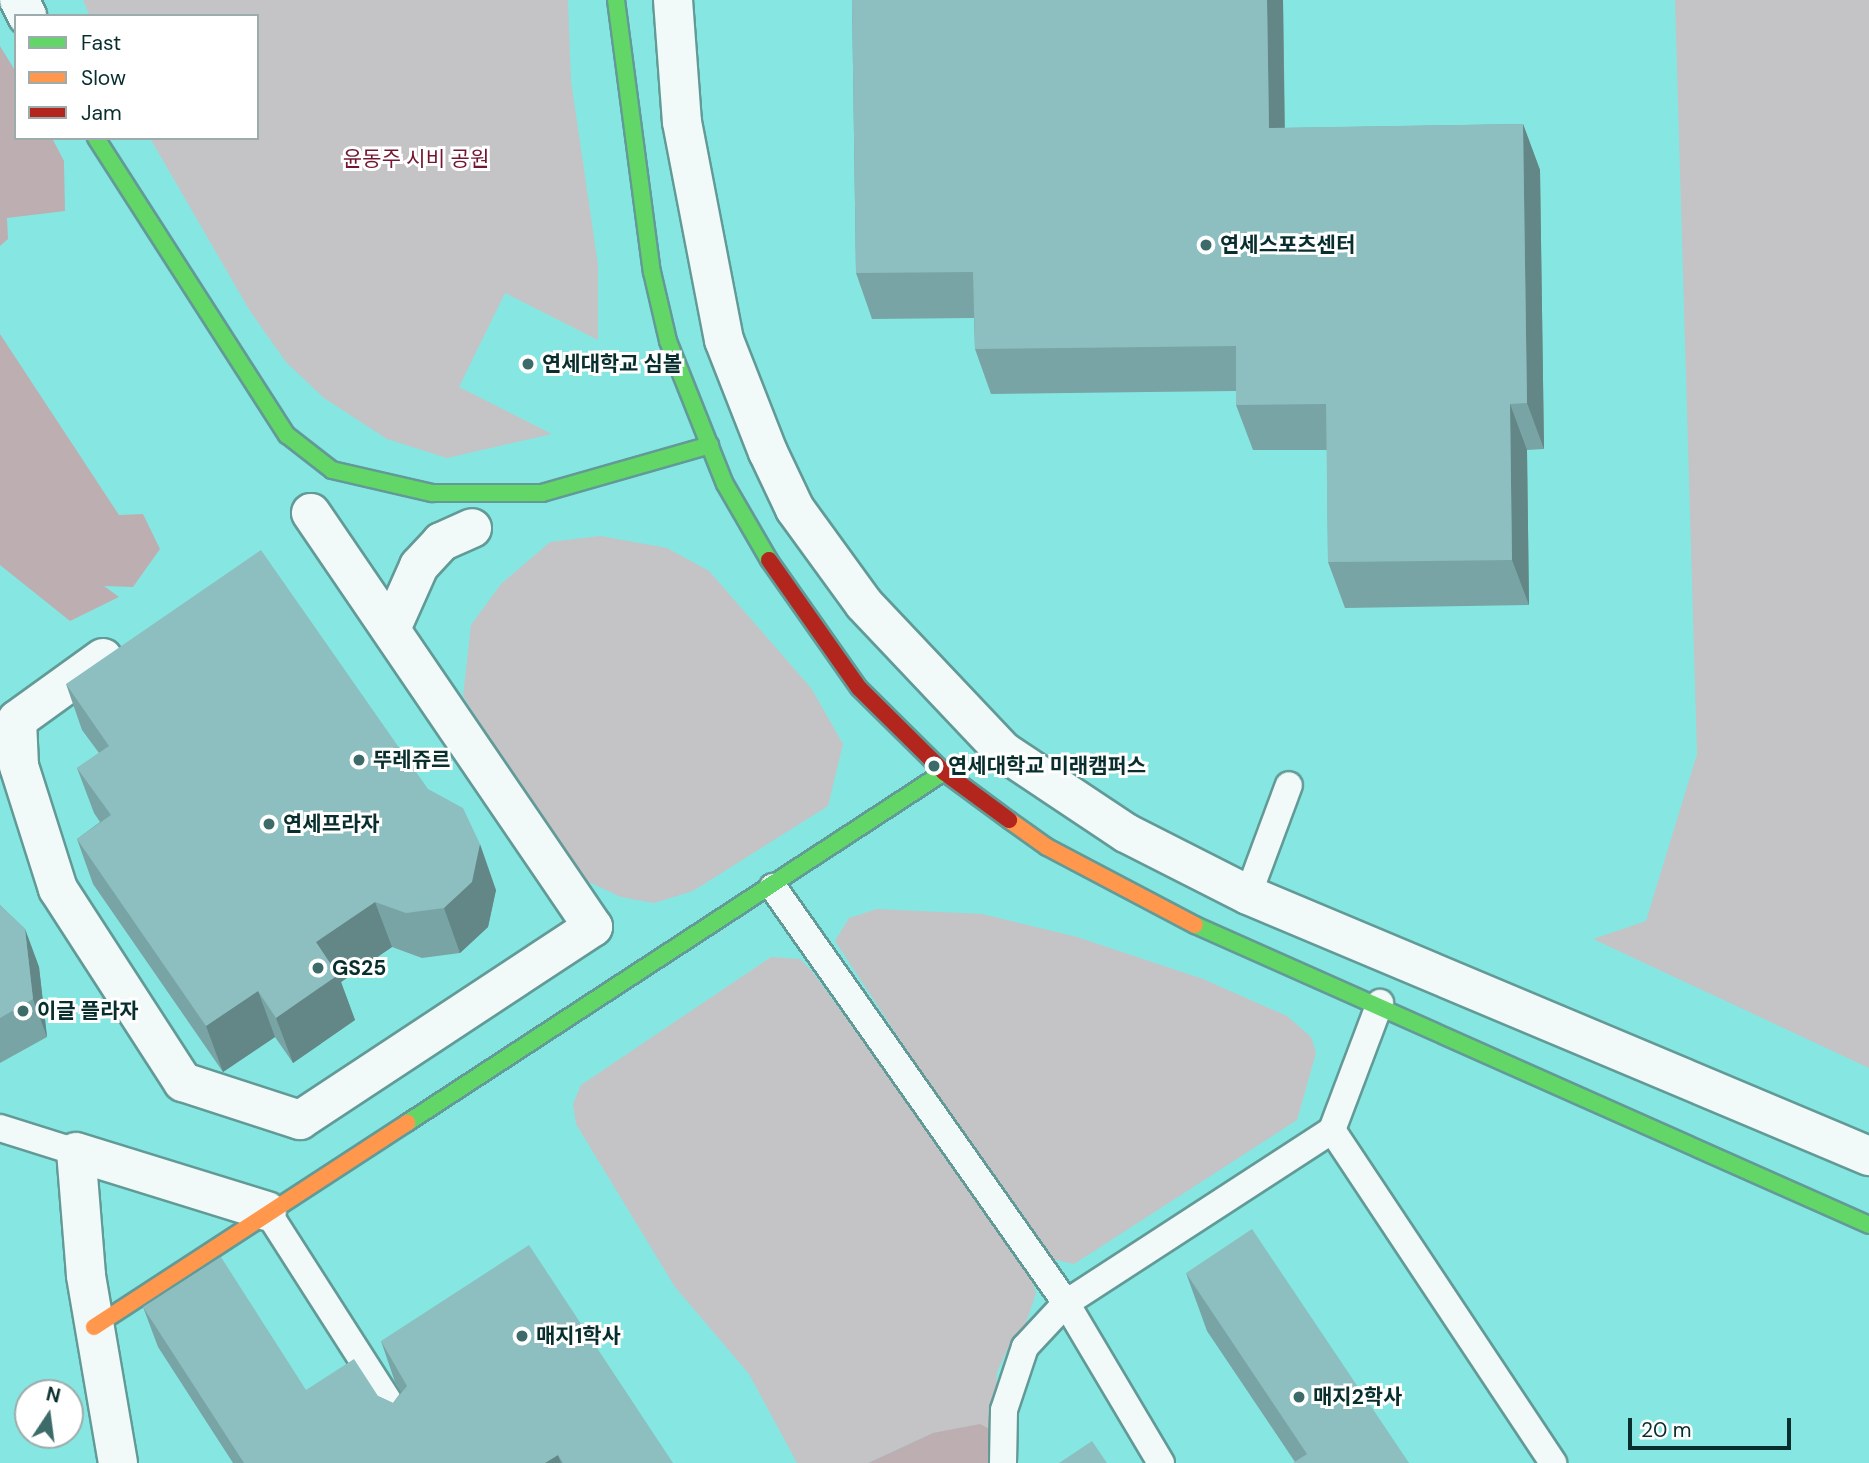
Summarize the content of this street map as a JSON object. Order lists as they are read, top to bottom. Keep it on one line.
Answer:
{"parks":["윤동주 시비 공원"],"places":["연세스포츠센터","연세대학교 심볼","뚜레쥬르","연세대학교 미래캠퍼스","연세프라자","GS25","이글 플라자","매지1학사","매지2학사"],"legend":["Fast","Slow","Jam"],"scale_bar":"20 m","north":"top"}
